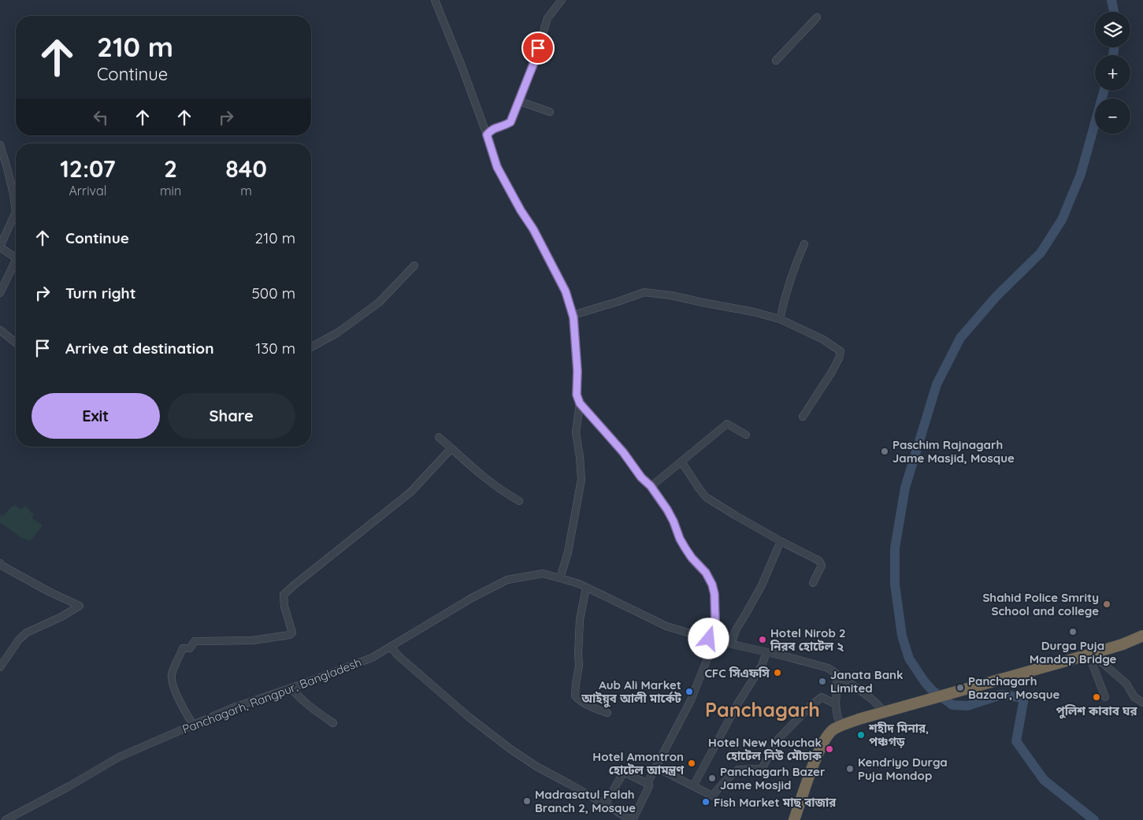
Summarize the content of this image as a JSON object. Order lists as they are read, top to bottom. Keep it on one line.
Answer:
{"streets":{"street":["Panchagarh, Rangpur, Bangladesh"]},"districts":["Panchagarh"],"places":["Paschim Rajnagarh Jame Masjid, Mosque","Shahid Police Smrity School and college","Durga Puja Mandap Bridge","Hotel Nirob 2 নিরব হোটেল ২","CFC সিএফসি","Janata Bank Limited","Panchagarh Bazaar, Mosque","Aub Ali Market আইয়ুব আলী মার্কেট","পুলিশ কাবাব ঘর","শহীদ মিনার, পঞ্চগড়","Hotel New Mouchak হোটেল নিউ মৌচাক","Hotel Amontron হোটেল আমন্ত্রণ","Kendriyo Durga Puja Mondop","Panchagarh Bazer Jame Mosjid","Madrasatul Falah Branch 2, Mosque","Fish Market মাছ বাজার"],"page":{"map_buttons":["+","−"],"turn":["210 m","Continue"],"eta":["12:07","Arrival","2","min","840","m"],"list":[{"name":"Continue","value":"210 m"},{"name":"Turn right","value":"500 m"},{"name":"Arrive at destination","value":"130 m"}],"buttons":["Exit","Share"]}}
